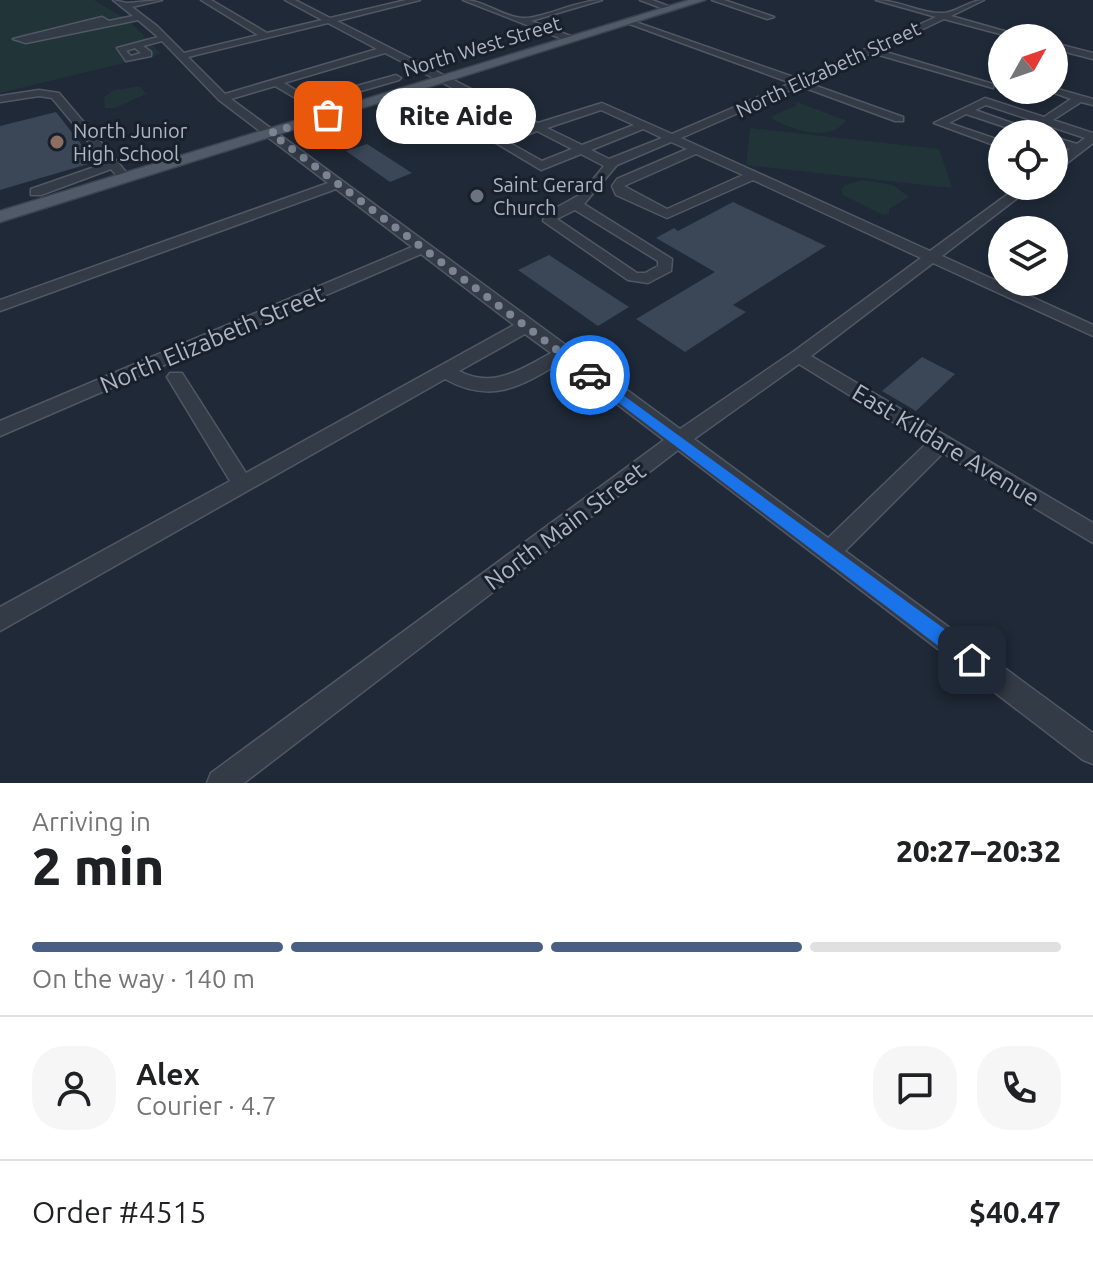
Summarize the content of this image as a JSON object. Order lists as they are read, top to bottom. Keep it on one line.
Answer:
{"streets":{"main road":["North West Street"],"street":["North Elizabeth Street","East Kildare Avenue","North Main Street"]},"crossings":[["East Kildare Avenue","North Main Street"]],"places":["Rite Aide","North Junior High School","Saint Gerard Church"],"north":"top right","page":{"bubble":"Rite Aide","heading":["2 min","Arriving in","20:27–20:32"],"panel":["Alex","Courier · 4.7","Order #4515","$40.47"],"bar":"On the way · 140 m"}}
